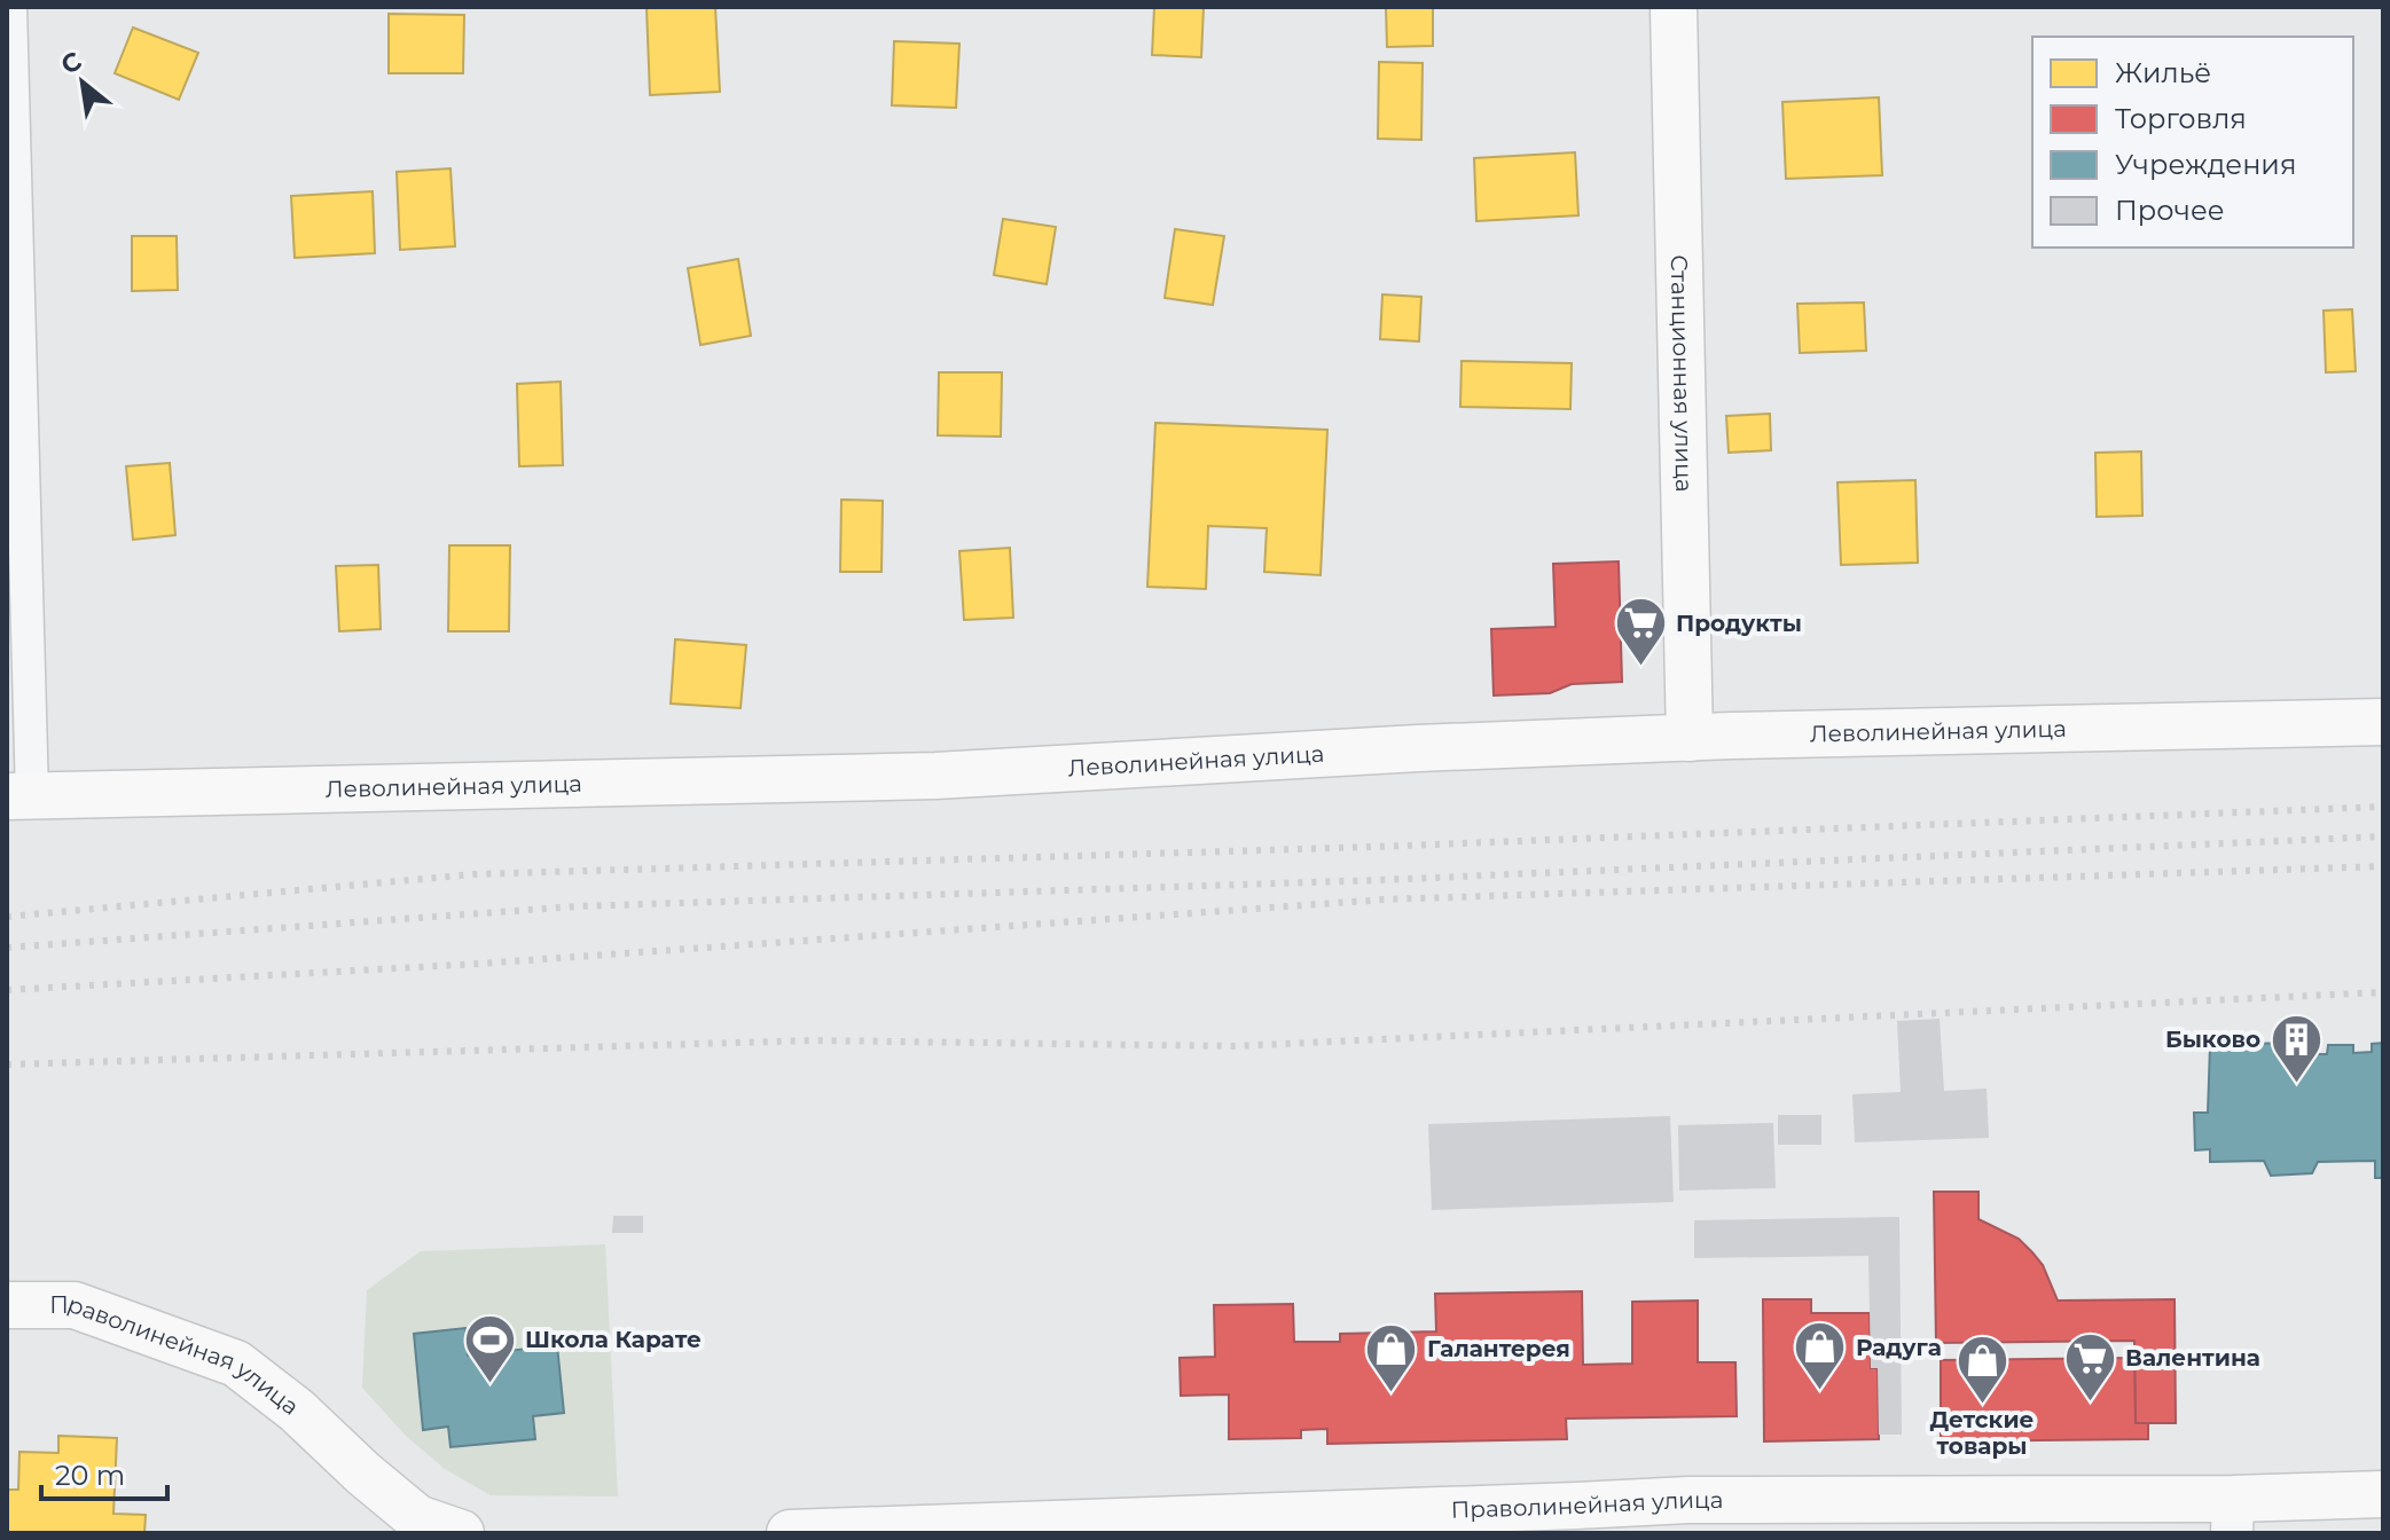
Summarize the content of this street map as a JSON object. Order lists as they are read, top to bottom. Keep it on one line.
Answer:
{"streets":{"main road":["Станционная улица","Леволинейная улица","Праволинейная улица"]},"crossings":[["Станционная улица","Леволинейная улица"]],"places":{"supermarket":["Продукты","Валентина"],"building":["Быково"],"sports":["Школа Карате"],"shop":["Радуга","Галантерея","Детские товары"]},"legend":["Жильё","Торговля","Учреждения","Прочее"],"scale_bar":"20 m","north":"top left"}
